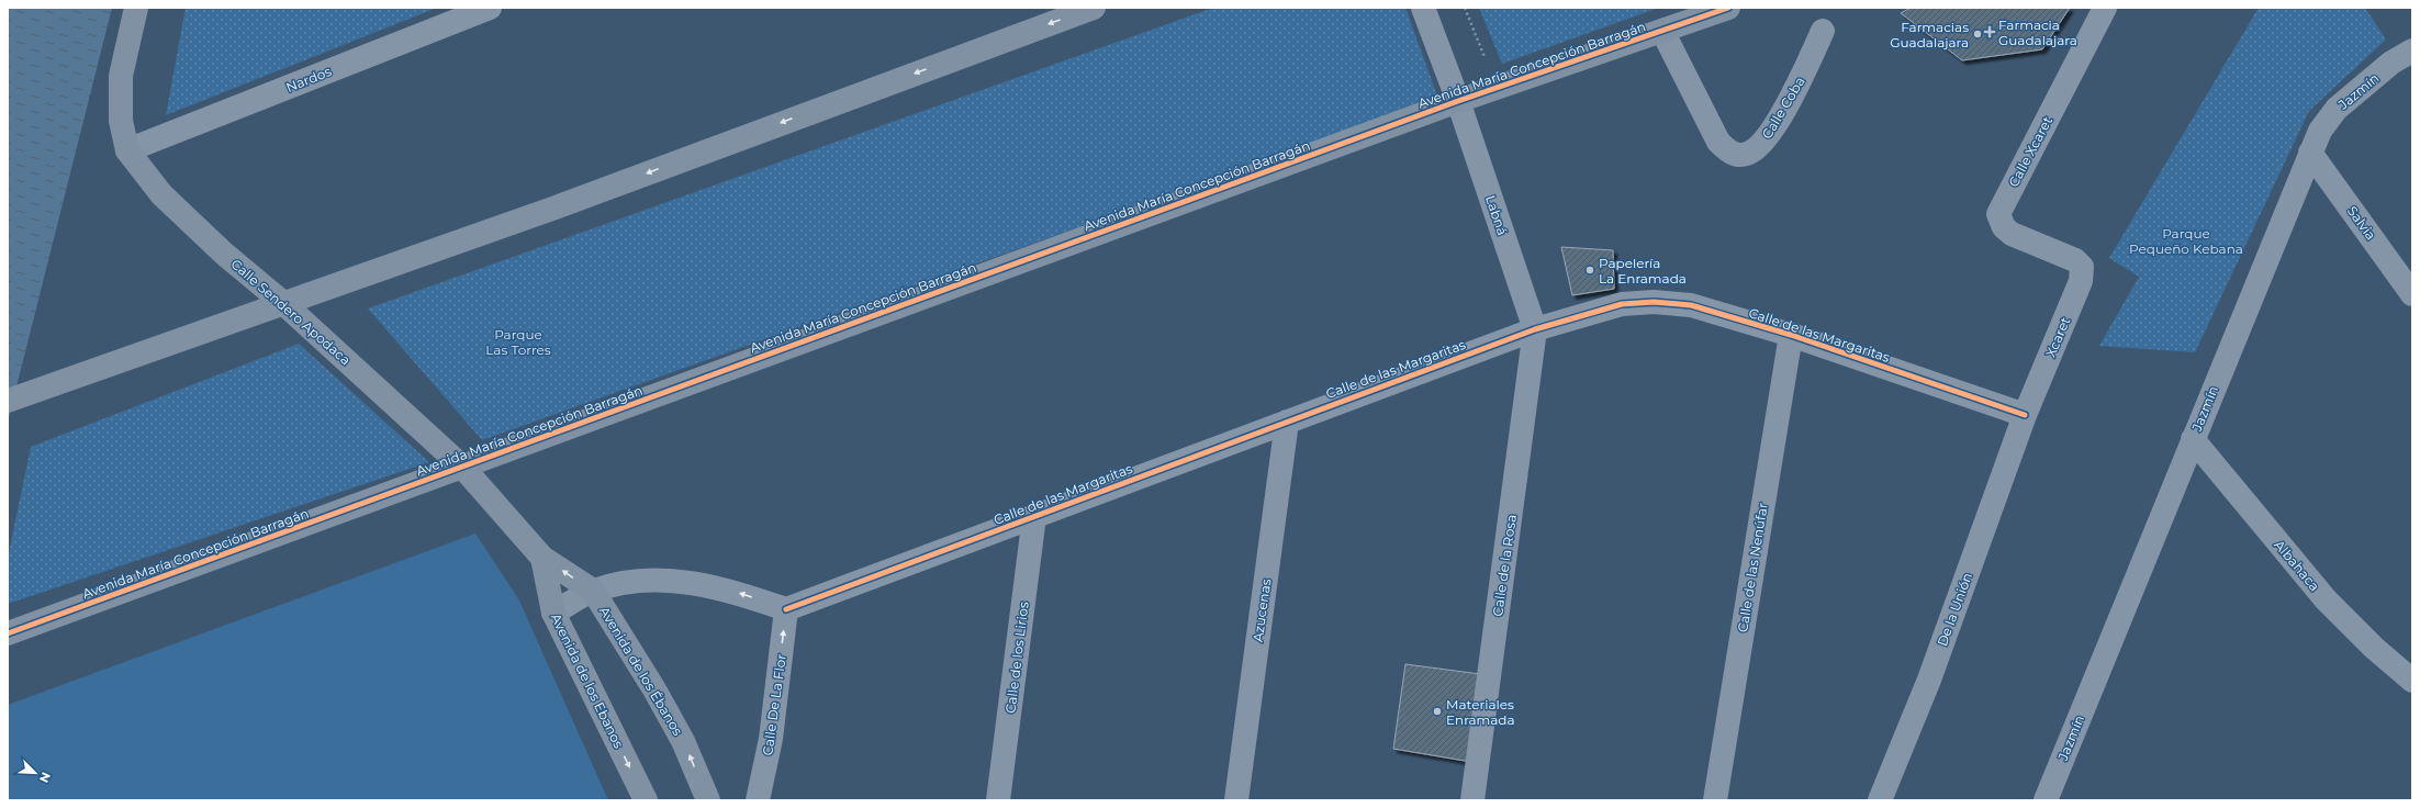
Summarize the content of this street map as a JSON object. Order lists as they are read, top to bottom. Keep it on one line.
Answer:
{"streets":{"street":["Avenida María Concepción Barragán","Nardos","Jazmín","Calle Coba","Calle Xcaret","Labná","Salvia","Calle Sendero Apodaca","Calle de las Margaritas","Xcaret","Calle de la Rosa","Albahaca","Calle de las Nenúfar","De la Unión","Azucenas","Calle de los Lirios","Avenida de los Ébanos","Avenida de los Ebanos","Calle De La Flor"]},"crossings":[["Avenida María Concepción Barragán","Calle Coba"],["Avenida María Concepción Barragán","Labná"],["Avenida María Concepción Barragán","Calle Sendero Apodaca"],["Nardos","Calle Sendero Apodaca"],["Jazmín","Salvia"],["Jazmín","Albahaca"],["Calle Xcaret","Xcaret"],["Labná","Calle de las Margaritas"],["Labná","Calle de la Rosa"],["Calle de las Margaritas","Xcaret"],["Calle de las Margaritas","Calle de la Rosa"],["Calle de las Margaritas","Calle de las Nenúfar"],["Calle de las Margaritas","De la Unión"],["Calle de las Margaritas","Azucenas"],["Calle de las Margaritas","Calle de los Lirios"],["Calle de las Margaritas","Calle De La Flor"],["Xcaret","De la Unión"]],"one_way":["Avenida de los Ébanos","Avenida de los Ebanos","Calle De La Flor"],"parks":["Parque Pequeño Kebana","Parque Las Torres"],"places":{"health":["Farmacia Guadalajara"],"other":["Farmacias Guadalajara","Papelería La Enramada","Materiales Enramada"]},"north":"bottom right"}
